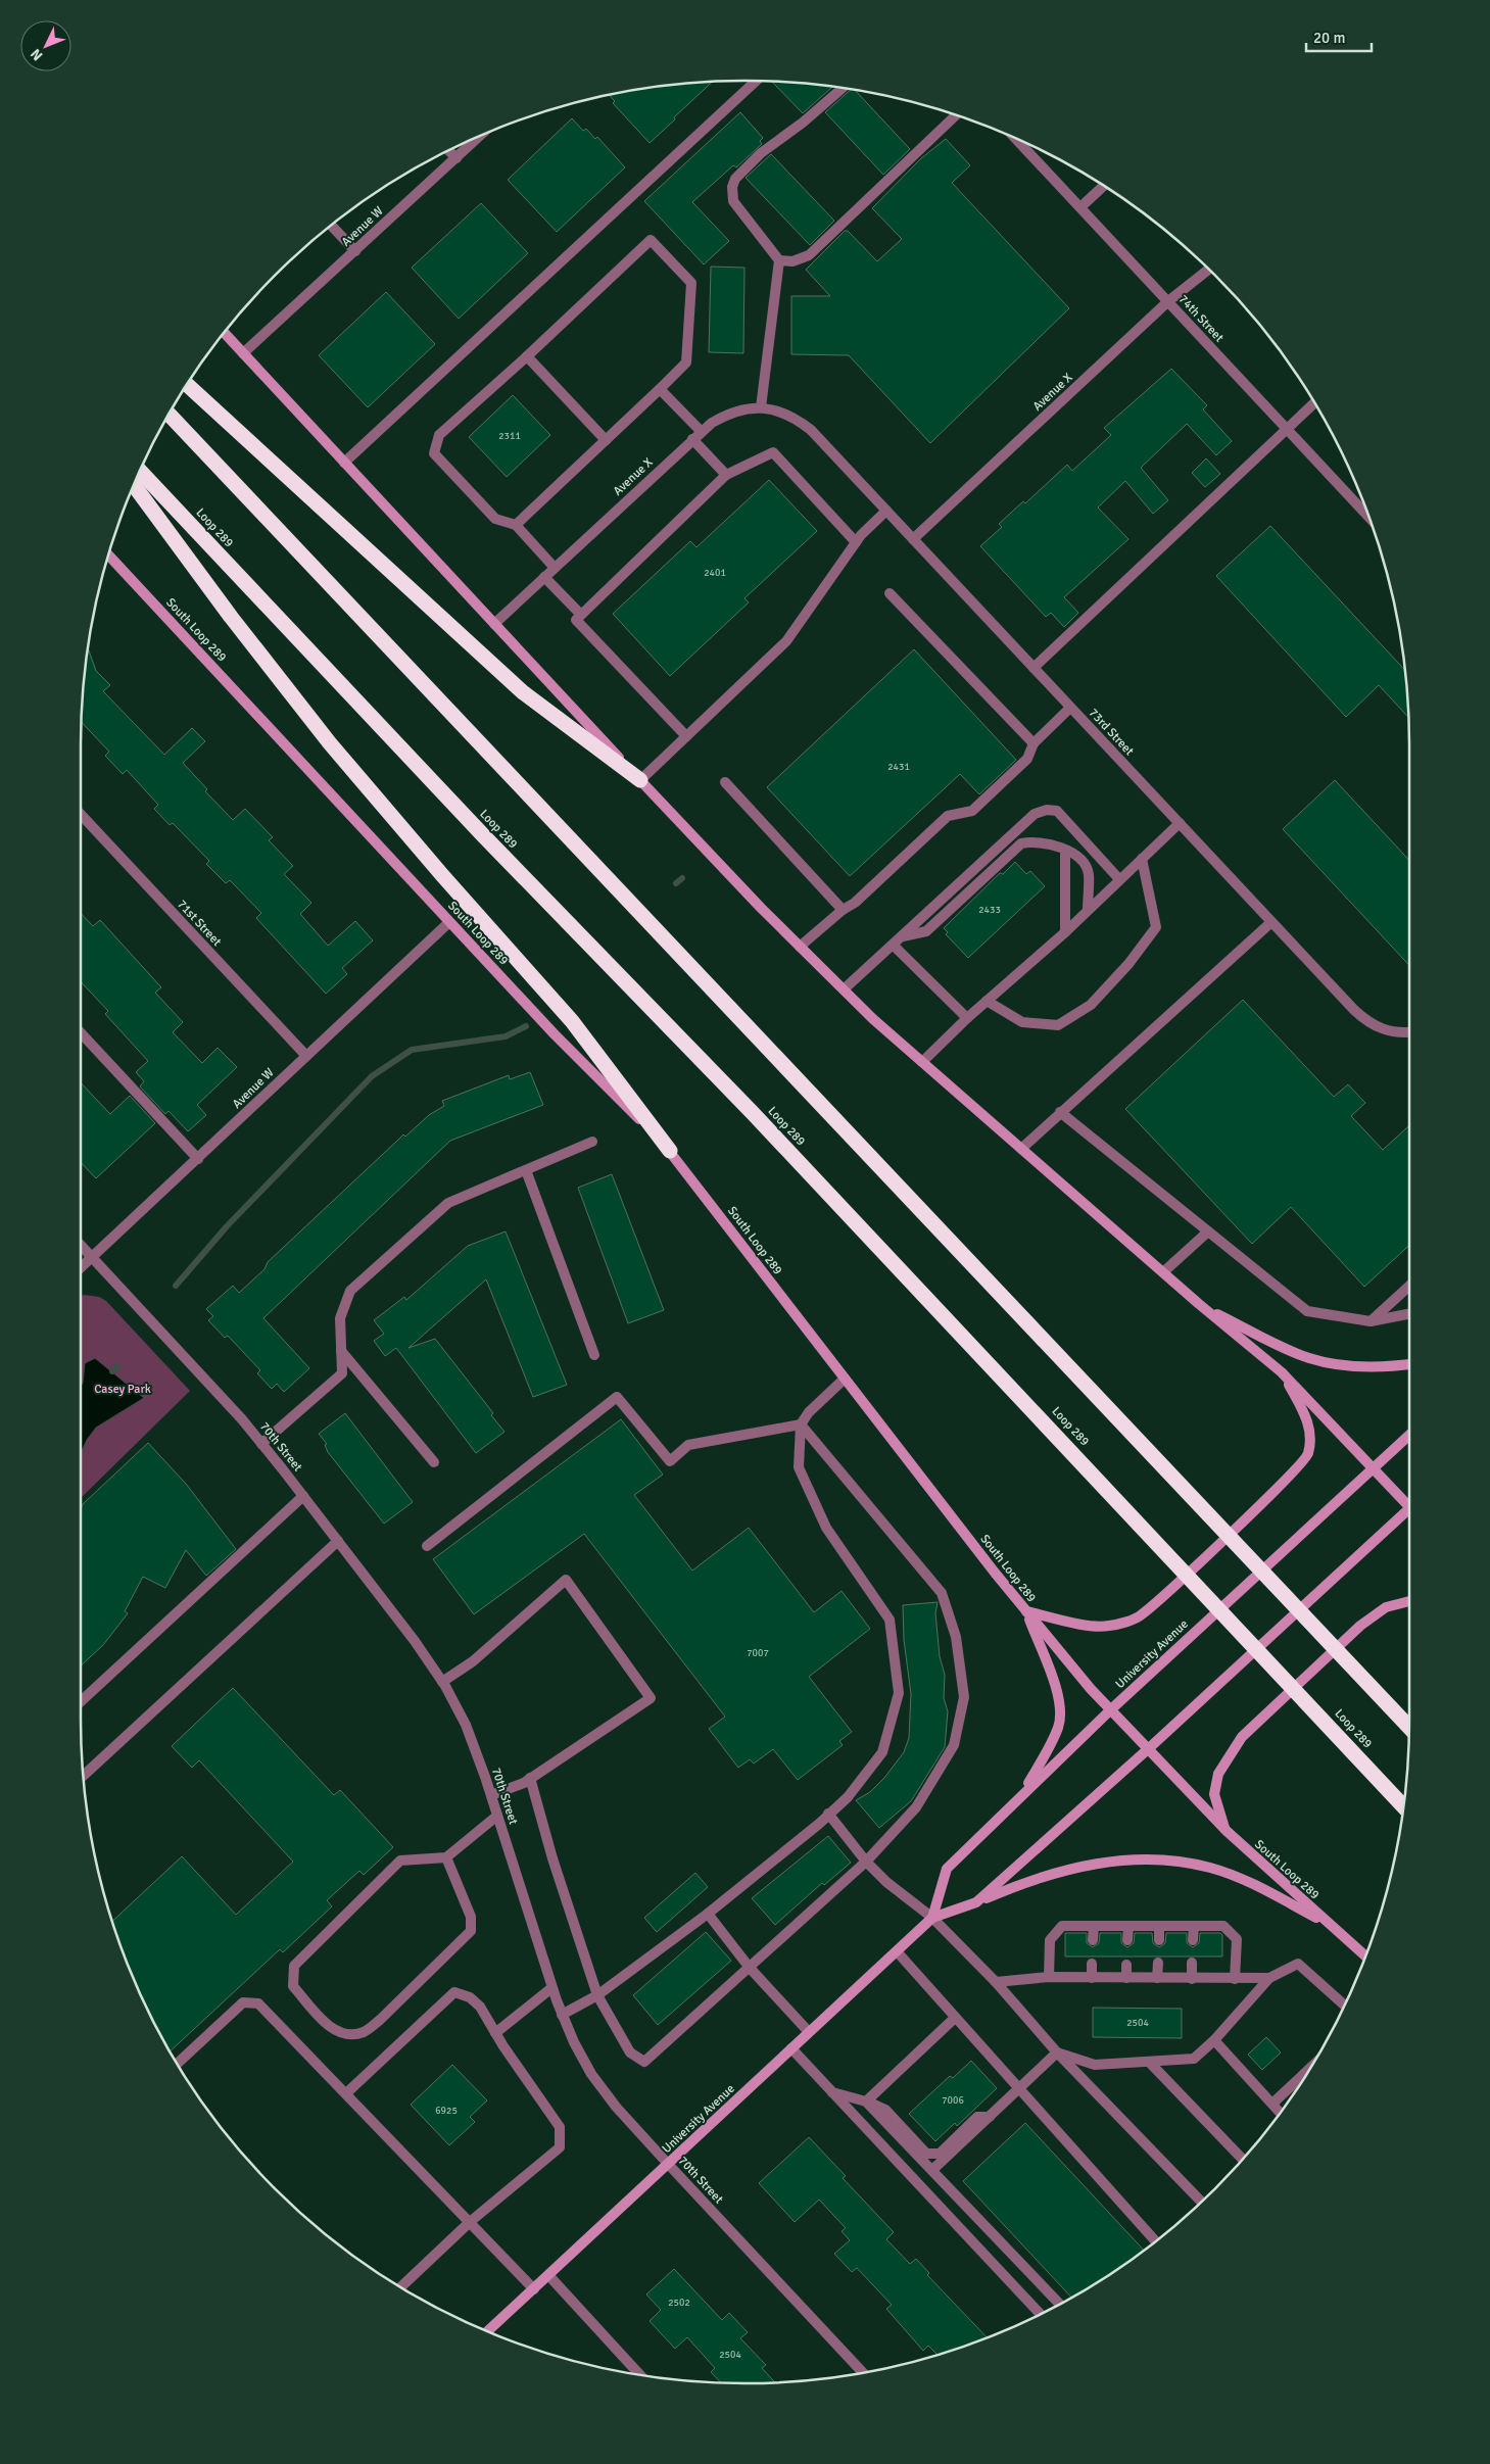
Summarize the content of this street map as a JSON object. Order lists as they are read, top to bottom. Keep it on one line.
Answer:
{"streets":{"highway":["Loop 289"],"main road":["South Loop 289","University Avenue"],"street":["Avenue W","74th Street","Avenue X","73rd Street","71st Street","70th Street"]},"crossings":[["Avenue W","South Loop 289"],["Avenue W","71st Street"],["Avenue W","70th Street"],["74th Street","Avenue X"],["Avenue X","73rd Street"],["South Loop 289","University Avenue"],["70th Street","University Avenue"]],"parks":["Casey Park"],"house_numbers":["2311","2401","2431","2433","7007","2504","7006","6925","2502","2504"],"scale_bar":"20 m","north":"bottom left"}
